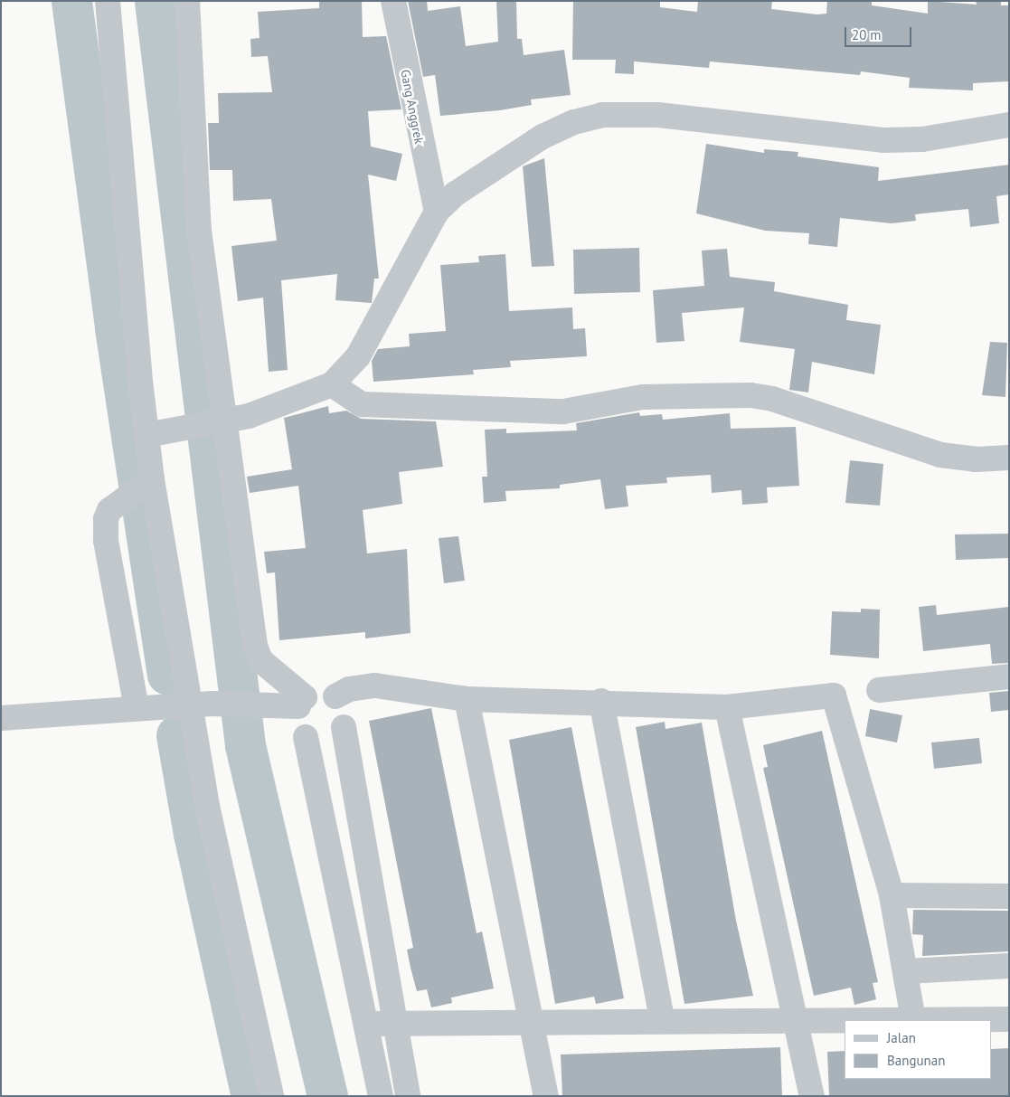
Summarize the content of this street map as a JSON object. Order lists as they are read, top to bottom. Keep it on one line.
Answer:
{"streets":{"street":["Gang Anggrek"]},"legend":["Jalan","Bangunan"],"scale_bar":"20 m"}
